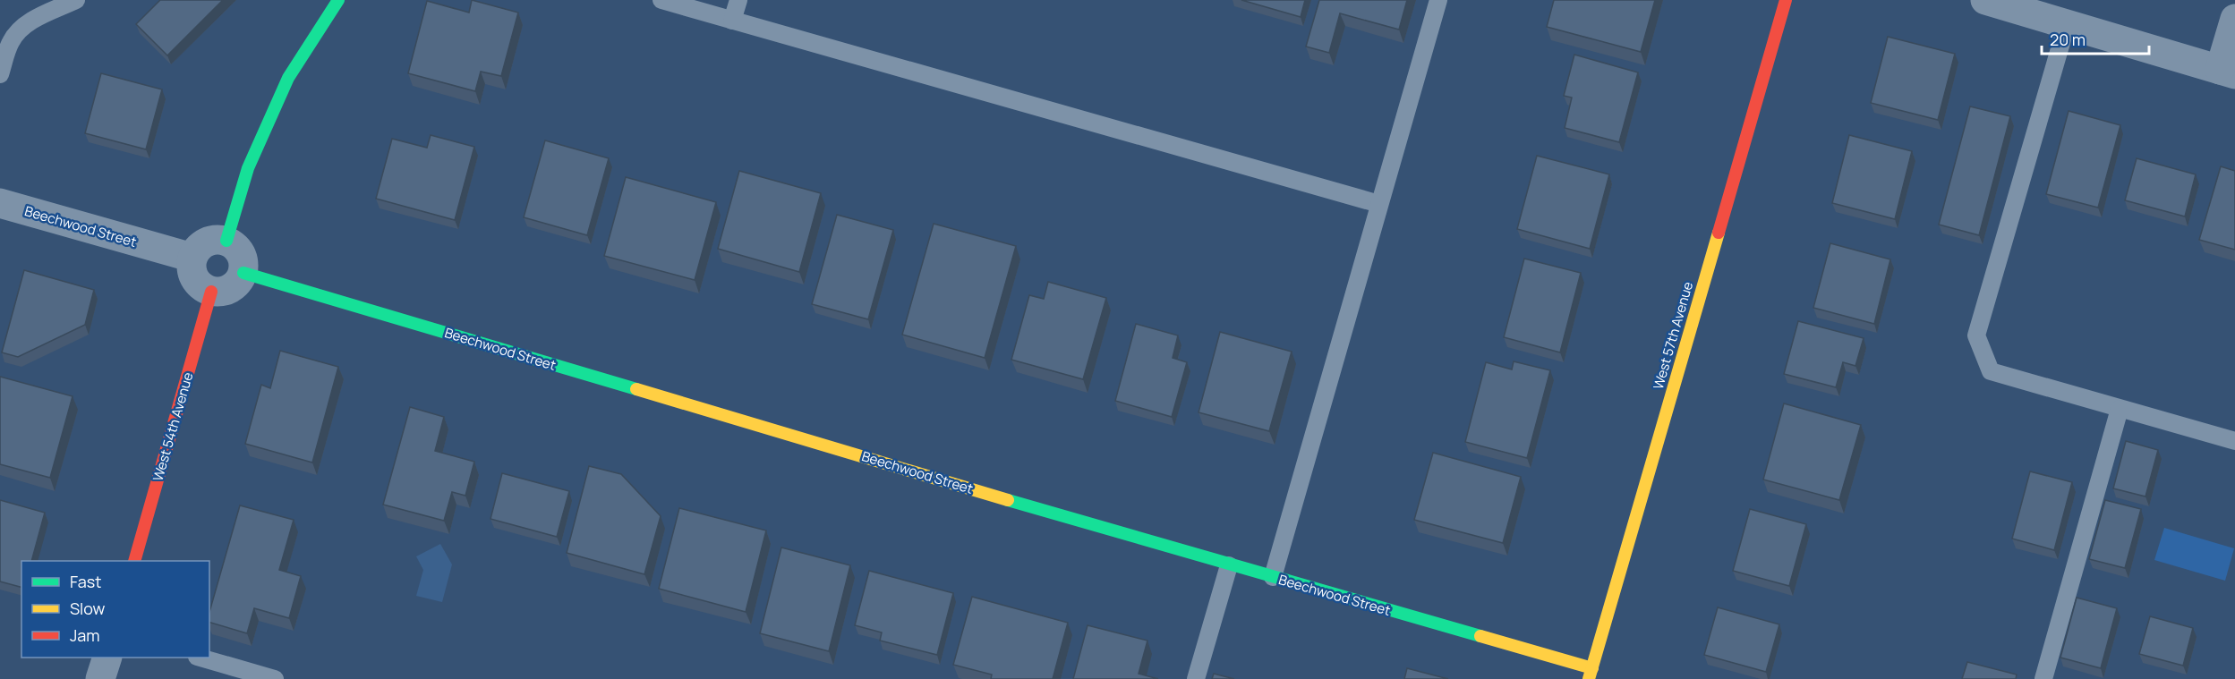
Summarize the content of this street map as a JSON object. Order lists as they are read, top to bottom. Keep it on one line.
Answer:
{"streets":{"street":["Beechwood Street","West 57th Avenue","West 54th Avenue"]},"crossings":[["Beechwood Street","West 57th Avenue"],["Beechwood Street","West 54th Avenue"]],"legend":["Fast","Slow","Jam"],"scale_bar":"20 m"}
